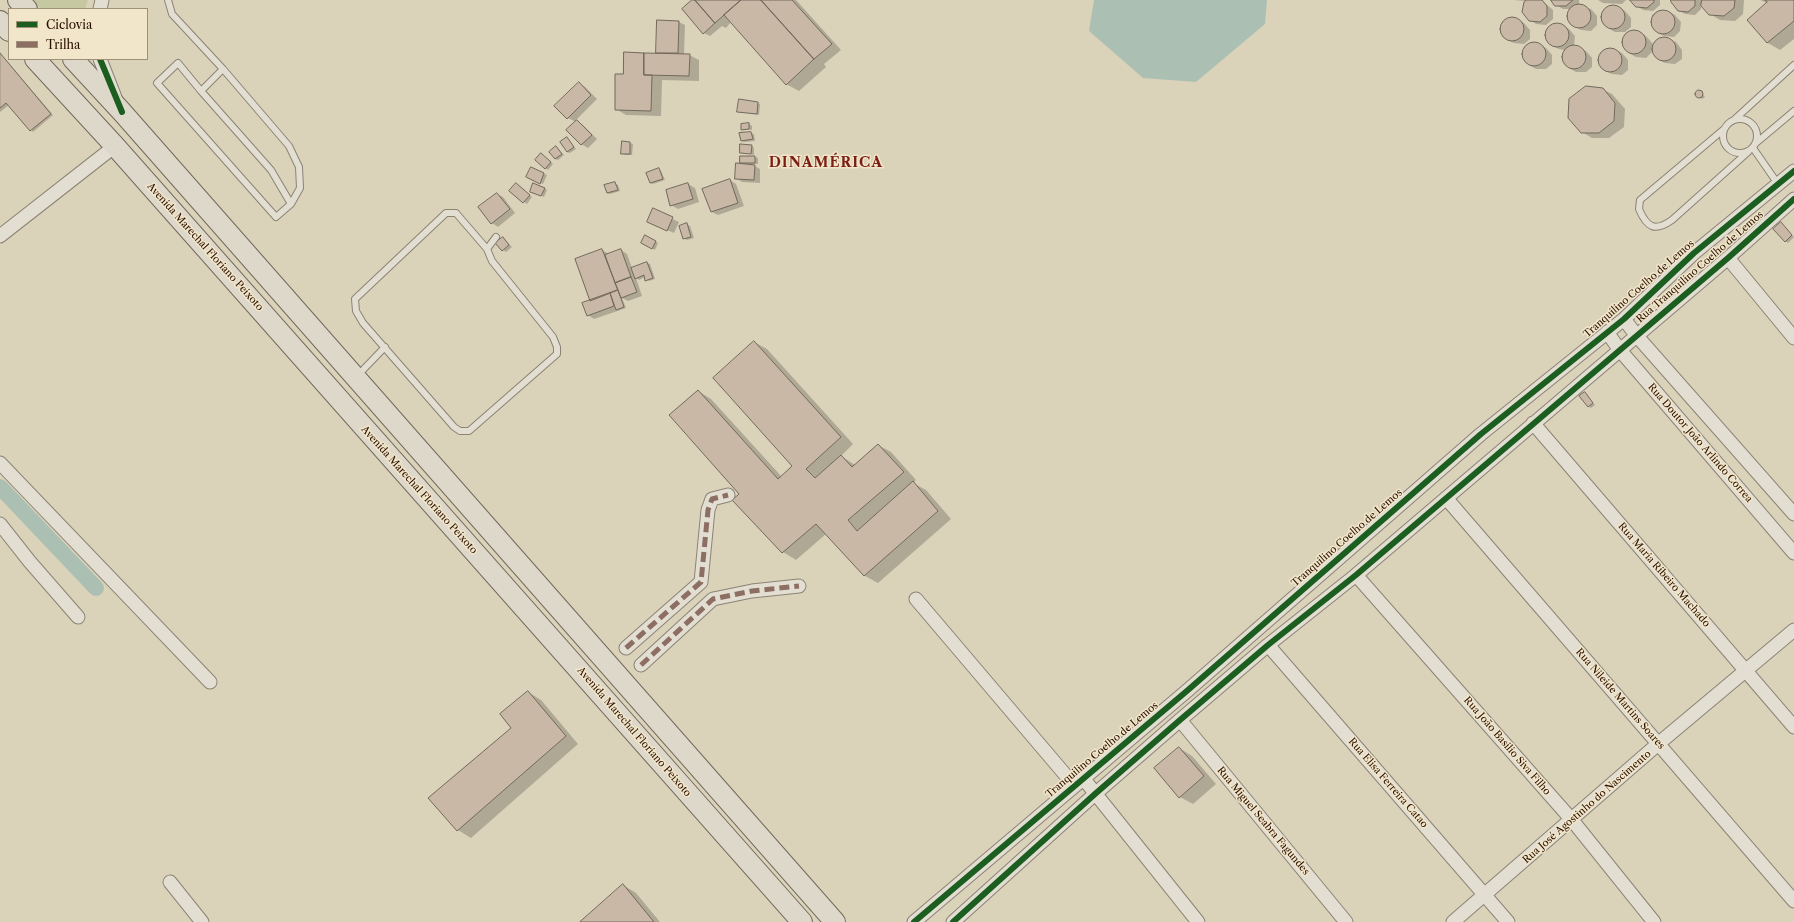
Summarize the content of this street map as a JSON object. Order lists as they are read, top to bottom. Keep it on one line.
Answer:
{"streets":{"main road":["Avenida Marechal Floriano Peixoto"],"street":["Rua Tranquilino Coelho de Lemos","Tranquilino Coelho de Lemos","Rua Doutor João Arlindo Correa","Rua Maria Ribeiro Machado","Rua Nileide Martins Soares","Rua João Basilio Siva Filho","Rua Elisa Ferreira Catao","Rua José Agostinho do Nascimento","Rua Miguel Seabra Fagundes"]},"crossings":[["Rua Tranquilino Coelho de Lemos","Rua Doutor João Arlindo Correa"],["Tranquilino Coelho de Lemos","Rua Doutor João Arlindo Correa"],["Rua Maria Ribeiro Machado","Rua José Agostinho do Nascimento"],["Rua Nileide Martins Soares","Rua José Agostinho do Nascimento"],["Rua João Basilio Siva Filho","Rua José Agostinho do Nascimento"],["Rua Elisa Ferreira Catao","Rua José Agostinho do Nascimento"]],"districts":["DINAMÉRICA"],"legend":["Ciclovia","Trilha"]}
